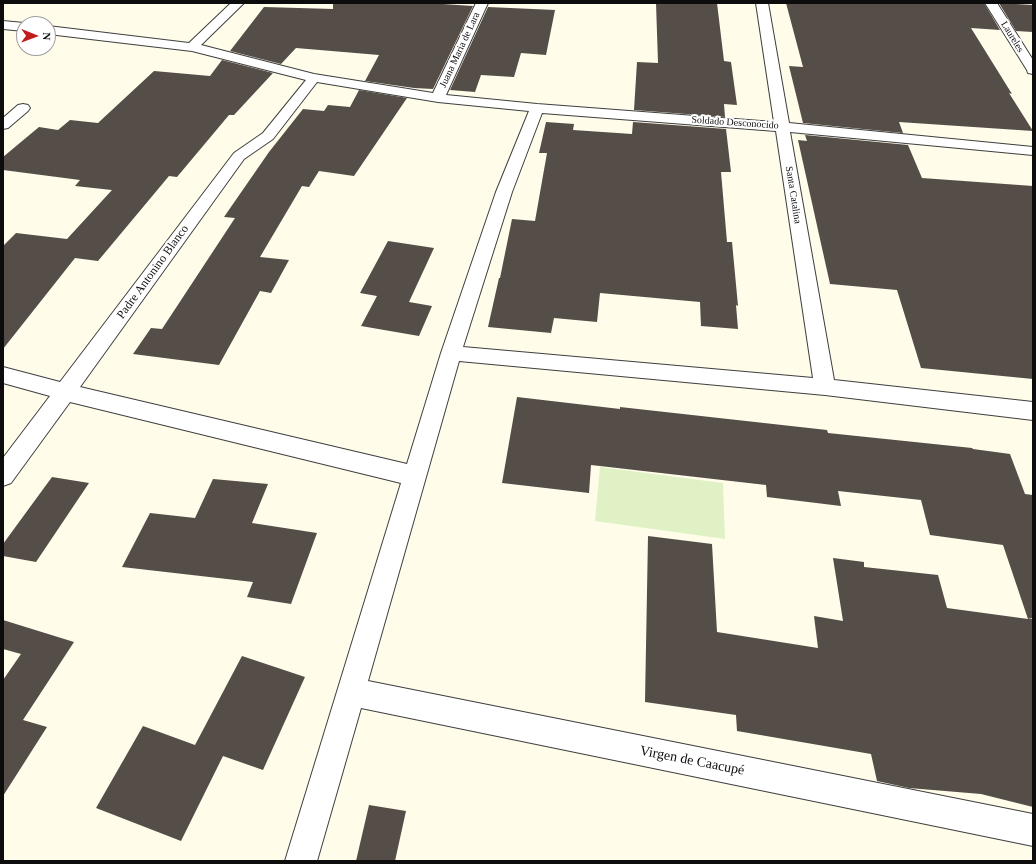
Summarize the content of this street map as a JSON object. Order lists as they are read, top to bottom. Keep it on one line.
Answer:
{"streets":{"street":["Laureles","Juana Maria de Lara","Soldado Desconocido","Santa Catalina","Padre Antonino Blanco","Virgen de Caacupé"]},"crossings":[["Juana Maria de Lara","Soldado Desconocido"],["Soldado Desconocido","Santa Catalina"],["Soldado Desconocido","Padre Antonino Blanco"]],"north":"right"}
